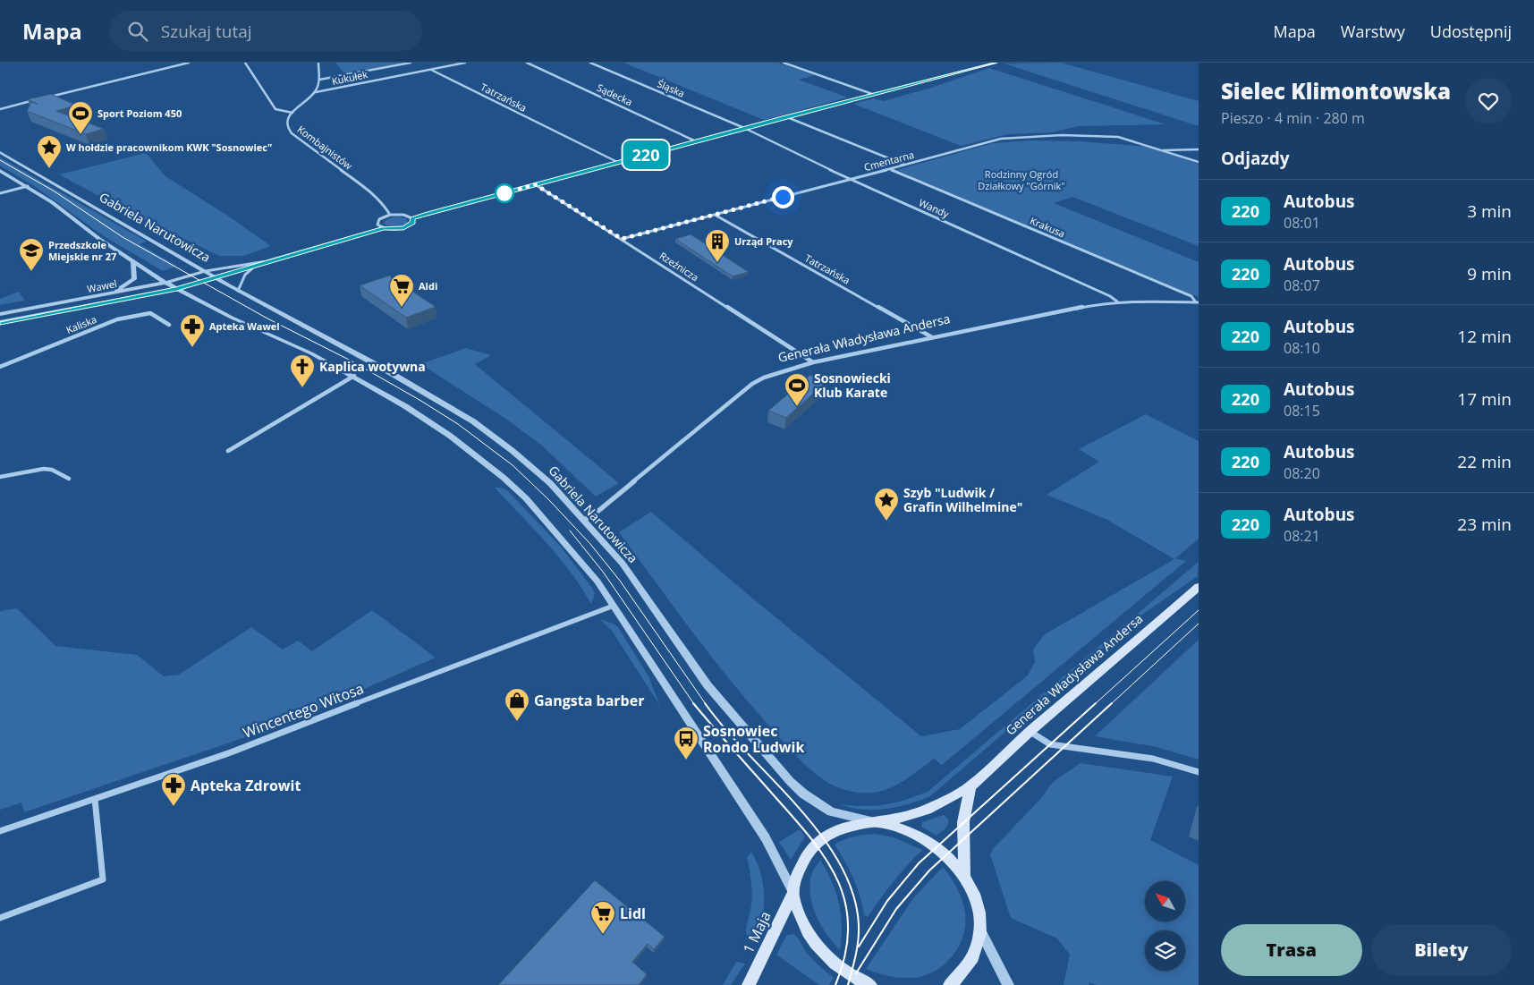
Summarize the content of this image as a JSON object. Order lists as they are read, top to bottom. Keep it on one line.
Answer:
{"streets":{"main road":["Generała Władysława Andersa","1 Maja"],"street":["Kukułek","Śląska","Sądecka","Tatrzańska","Kombajnistów","Cmentarna","Wandy","Gabriela Narutowicza","Krakusa","Rzeźnicza","Wawel","Kaliska","Wincentego Witosa"]},"crossings":[["Kukułek","Tatrzańska"],["Kukułek","Kombajnistów"],["Śląska","Wandy"],["Tatrzańska","Cmentarna"],["Tatrzańska","Generała Władysława Andersa"],["Cmentarna","Wandy"],["Cmentarna","Krakusa"],["Cmentarna","Rzeźnicza"],["Wandy","Generała Władysława Andersa"],["Gabriela Narutowicza","Wawel"],["Gabriela Narutowicza","Generała Władysława Andersa"],["Gabriela Narutowicza","1 Maja"],["Krakusa","Generała Władysława Andersa"],["Rzeźnicza","Generała Władysława Andersa"],["Generała Władysława Andersa","1 Maja"]],"parks":["Rodzinny Ogród Działkowy \"Górnik\""],"places":{"sports":["Sport Poziom 450","Sosnowiecki Klub Karate"],"place":["W hołdzie pracownikom KWK \"Sosnowiec\"","Szyb \"Ludwik / Grafin Wilhelmine\""],"building":["Urząd Pracy"],"school or university":["Przedszkole Miejskie nr 27"],"supermarket":["Aldi","Lidl"],"pharmacy":["Apteka Wawel","Apteka Zdrowit"],"church":["Kaplica wotywna"],"shop":["Gangsta barber"],"bus stop":["Sosnowiec Rondo Ludwik"]},"lines":["bus line 220"],"north":"top left","page":{"header":"Mapa","search":"Szukaj tutaj","nav":["Mapa","Warstwy","Udostępnij"],"on_map":"220","heading":[["Sielec Klimontowska","Pieszo · 4 min · 280 m"],"Odjazdy"],"list":[{"mark":"220","name":"Autobus","note":"08:01","value":"3 min"},{"mark":"220","name":"Autobus","note":"08:07","value":"9 min"},{"mark":"220","name":"Autobus","note":"08:10","value":"12 min"},{"mark":"220","name":"Autobus","note":"08:15","value":"17 min"},{"mark":"220","name":"Autobus","note":"08:20","value":"22 min"},{"mark":"220","name":"Autobus","note":"08:21","value":"23 min"}],"buttons":["Trasa","Bilety"]}}
